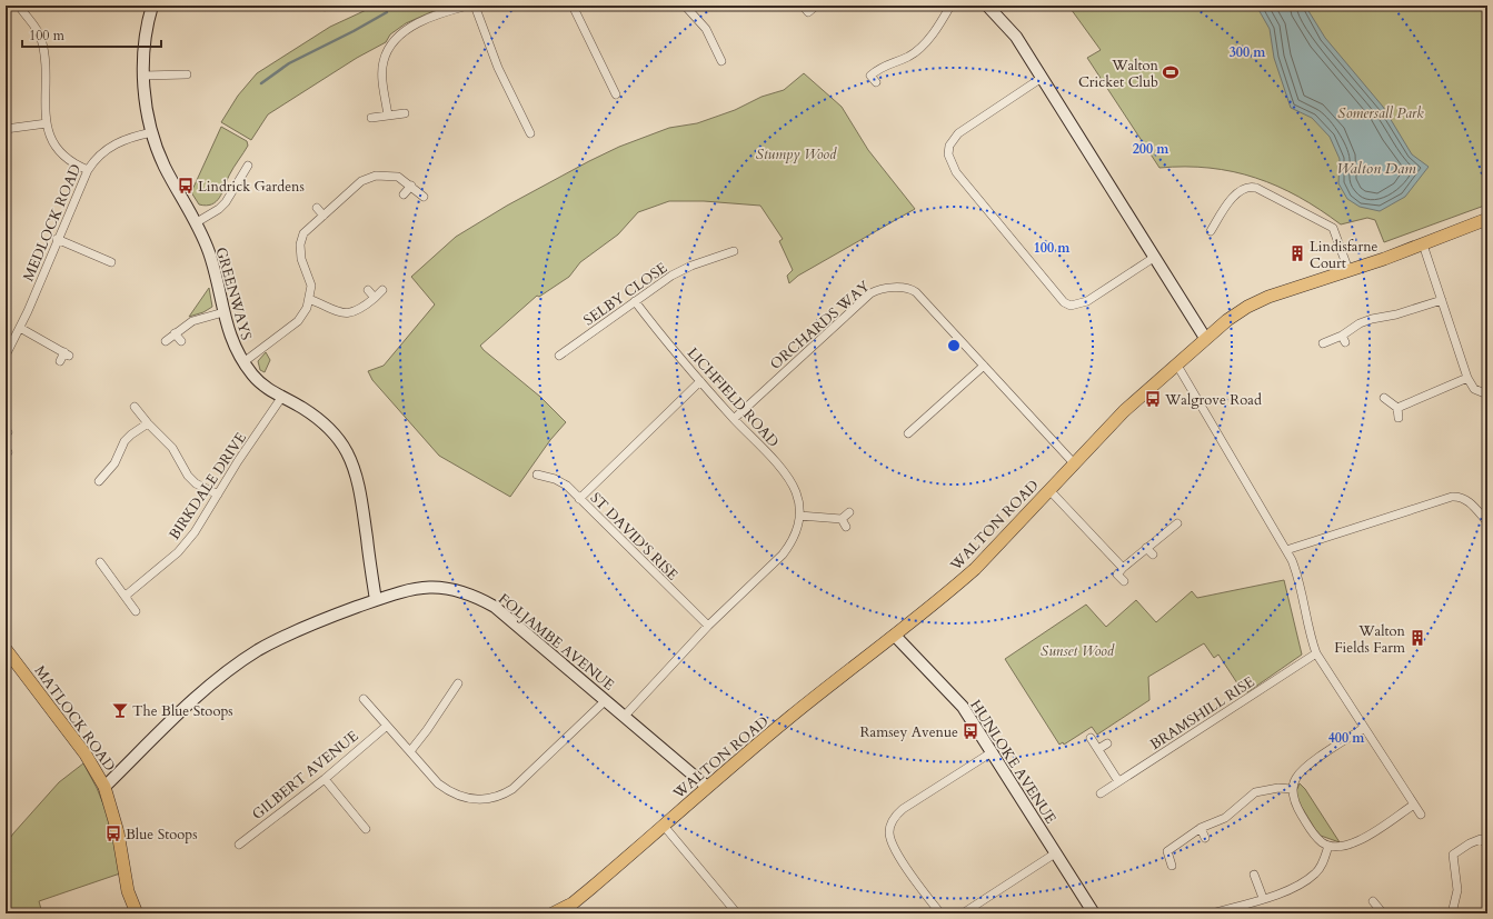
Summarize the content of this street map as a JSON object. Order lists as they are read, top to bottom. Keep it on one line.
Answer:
{"streets":{"main road":["WALTON ROAD","MATLOCK ROAD"],"street":["MEDLOCK ROAD","GREENWAYS","SELBY CLOSE","ORCHARDS WAY","LICHFIELD ROAD","BIRKDALE DRIVE","ST DAVID'S RISE","FOLJAMBE AVENUE","BRAMSHILL RISE","HUNLOKE AVENUE","GILBERT AVENUE"]},"crossings":[["MEDLOCK ROAD","GREENWAYS"],["GREENWAYS","BIRKDALE DRIVE"],["GREENWAYS","FOLJAMBE AVENUE"],["SELBY CLOSE","LICHFIELD ROAD"],["ORCHARDS WAY","LICHFIELD ROAD"],["ORCHARDS WAY","WALTON ROAD"],["LICHFIELD ROAD","ST DAVID'S RISE"],["LICHFIELD ROAD","FOLJAMBE AVENUE"],["WALTON ROAD","FOLJAMBE AVENUE"],["WALTON ROAD","HUNLOKE AVENUE"],["FOLJAMBE AVENUE","MATLOCK ROAD"]],"water":["Walton Dam"],"parks":["Somersall Park","Stumpy Wood","Sunset Wood"],"places":{"sports":["Walton Cricket Club"],"bus stop":["Lindrick Gardens","Walgrove Road","Ramsey Avenue","Blue Stoops"],"building":["Lindisfarne Court","Walton Fields Farm"],"bar":["The Blue Stoops"]},"scale_bar":"100 m","rings":["300 m","200 m","100 m","400 m"]}
